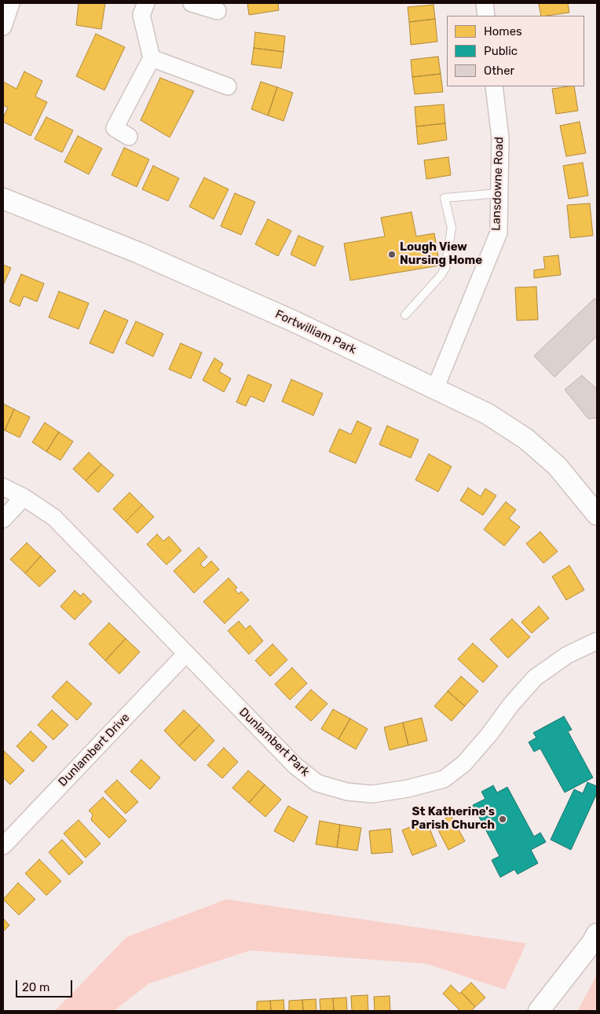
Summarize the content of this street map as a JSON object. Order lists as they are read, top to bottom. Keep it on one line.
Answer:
{"streets":{"street":["Lansdowne Road","Fortwilliam Park","Dunlambert Park","Dunlambert Drive"]},"crossings":[["Lansdowne Road","Fortwilliam Park"],["Dunlambert Park","Dunlambert Drive"]],"places":["Lough View Nursing Home","St Katherine's Parish Church"],"legend":["Homes","Public","Other"],"scale_bar":"20 m"}
